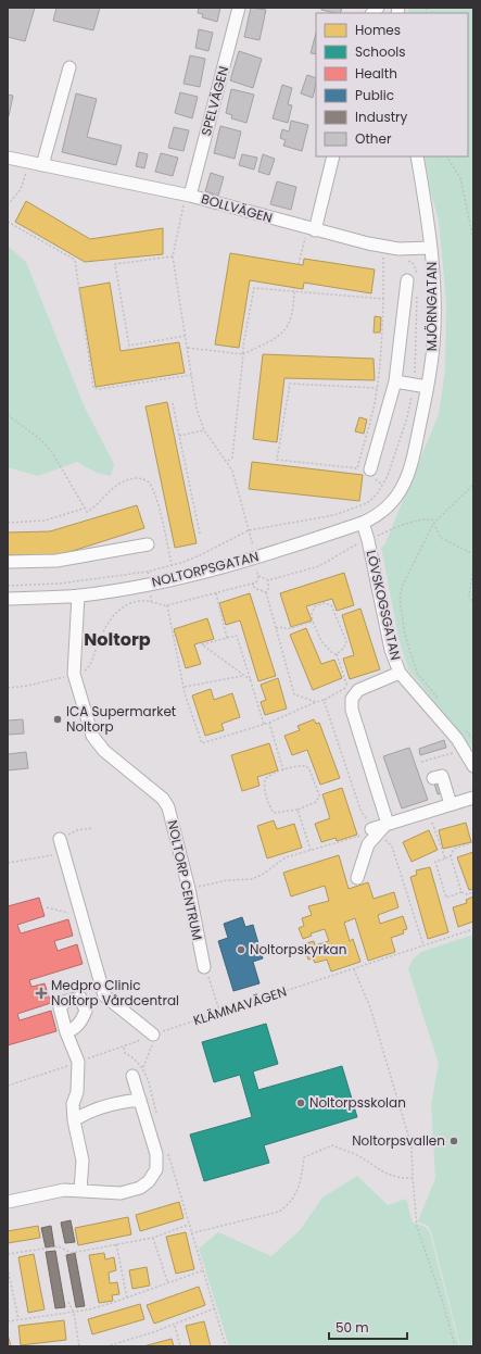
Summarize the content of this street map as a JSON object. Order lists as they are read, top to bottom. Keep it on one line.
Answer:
{"streets":{"street":["SPELVÄGEN","BOLLVÄGEN","MJÖRNGATAN","NOLTORPSGATAN","LÖVSKOGSGATAN","NOLTORP CENTRUM"],"path":["KLÄMMAVÄGEN"]},"crossings":[["SPELVÄGEN","BOLLVÄGEN"],["BOLLVÄGEN","MJÖRNGATAN"],["MJÖRNGATAN","NOLTORPSGATAN"],["NOLTORPSGATAN","LÖVSKOGSGATAN"],["NOLTORPSGATAN","NOLTORP CENTRUM"]],"districts":["Noltorp"],"places":{"other":["ICA Supermarket Noltorp","Noltorpskyrkan","Noltorpsskolan","Noltorpsvallen"],"health":["Medpro Clinic Noltorp Vårdcentral"]},"legend":["Homes","Schools","Health","Public","Industry","Other"],"scale_bar":"50 m"}
